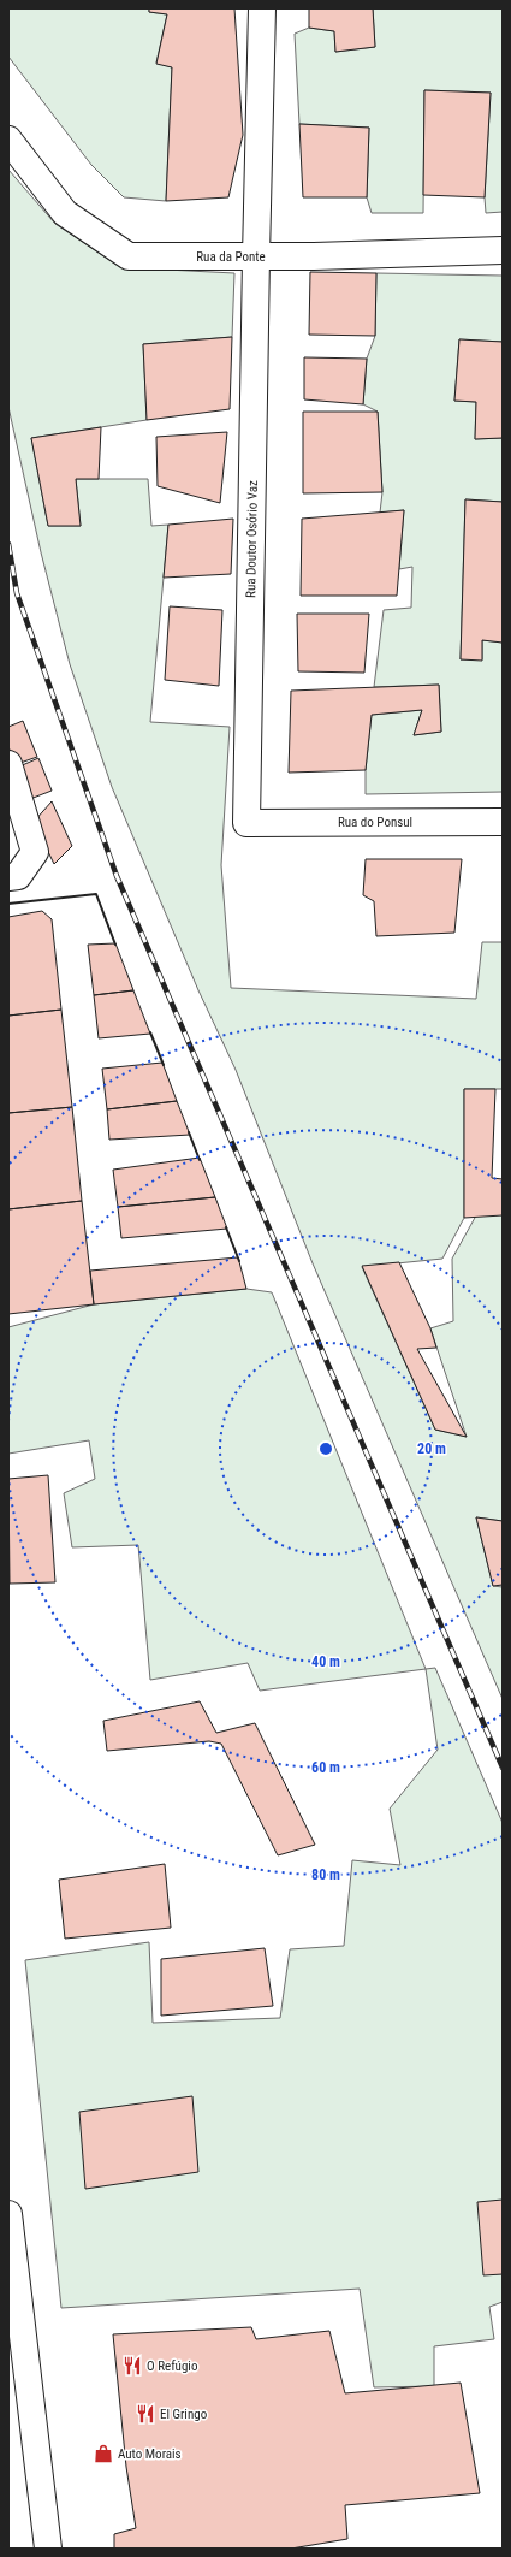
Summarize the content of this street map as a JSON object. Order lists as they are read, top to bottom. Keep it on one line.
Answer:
{"streets":{"street":["Rua da Ponte","Rua Doutor Osório Vaz","Rua do Ponsul"]},"crossings":[["Rua da Ponte","Rua Doutor Osório Vaz"],["Rua Doutor Osório Vaz","Rua do Ponsul"]],"places":{"restaurant":["O Refúgio","El Gringo"],"shop":["Auto Morais"]},"rings":["20 m","40 m","60 m","80 m"]}
